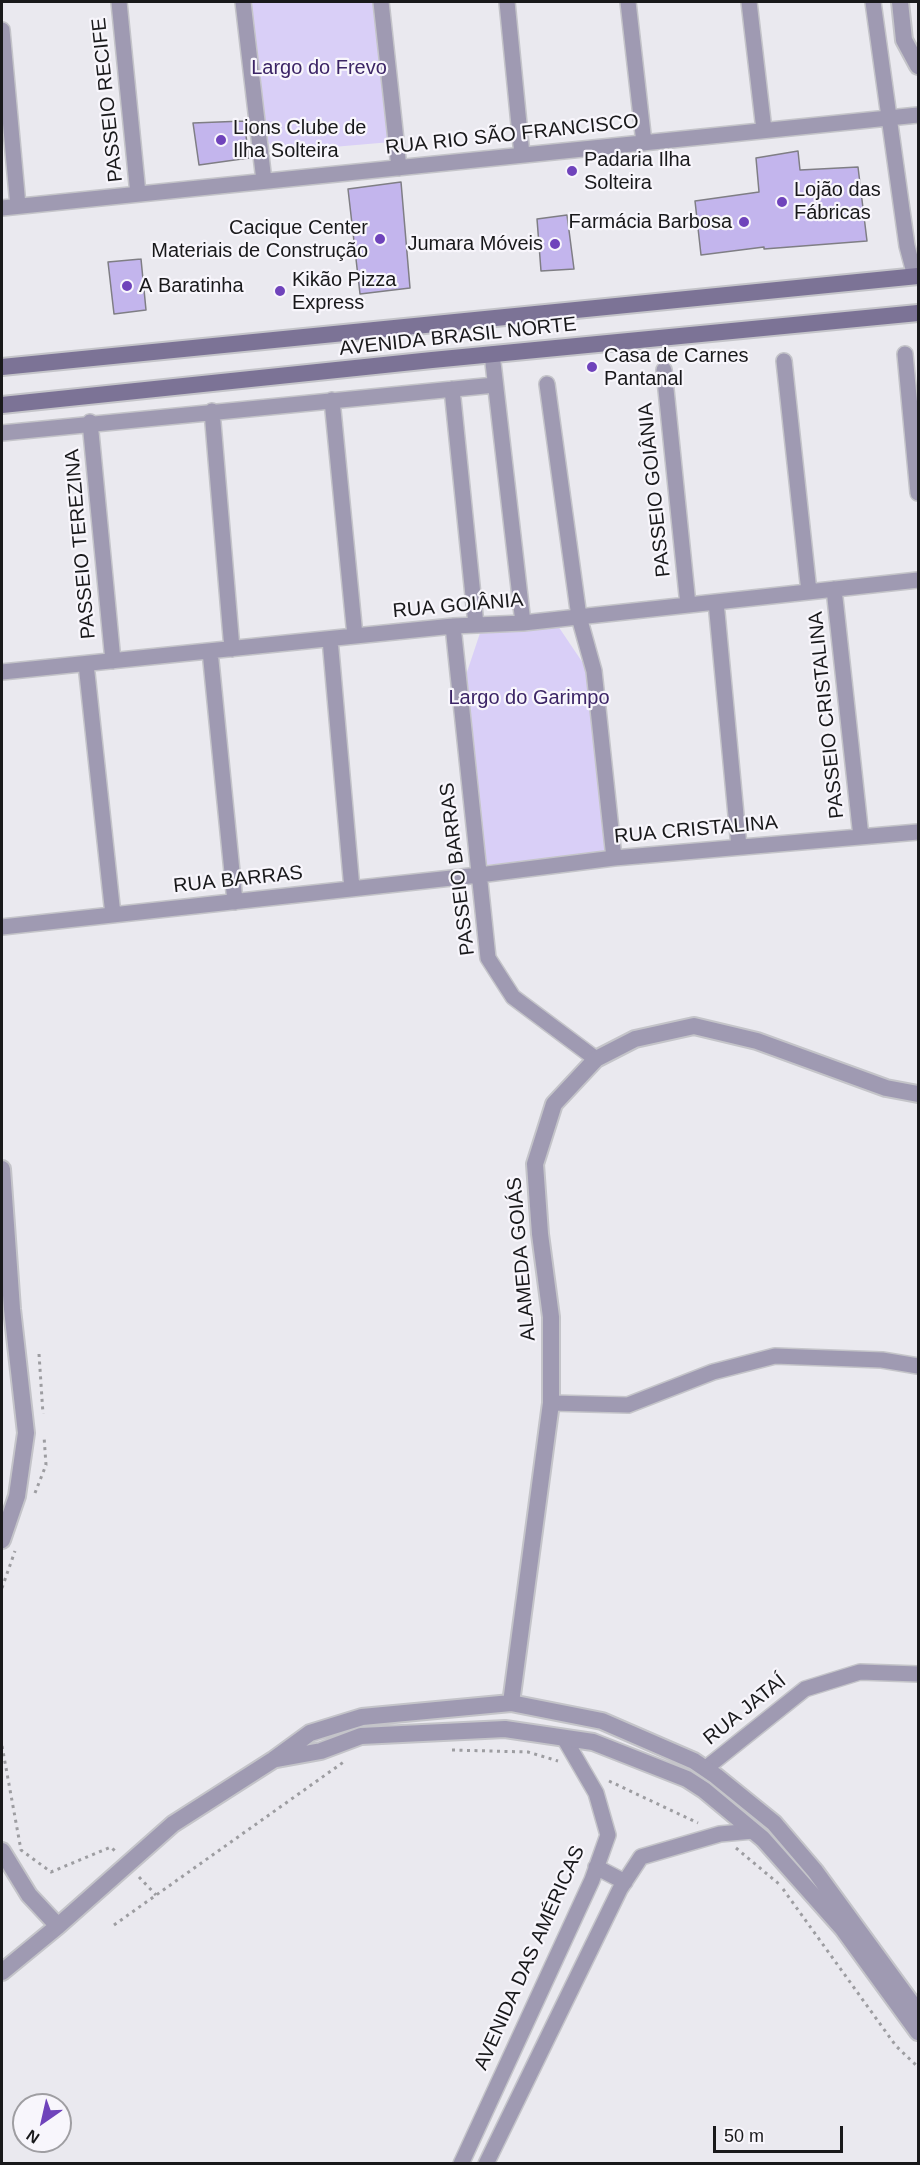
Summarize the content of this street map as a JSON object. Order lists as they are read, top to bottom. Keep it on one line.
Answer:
{"streets":{"main road":["AVENIDA BRASIL NORTE"],"street":["PASSEIO RECIFE","RUA RIO SÃO FRANCISCO","PASSEIO GOIÂNIA","PASSEIO TEREZINA","RUA GOIÂNIA","PASSEIO CRISTALINA","RUA CRISTALINA","PASSEIO BARRAS","RUA BARRAS","ALAMEDA GOIÁS","RUA JATAÍ","AVENIDA DAS AMÉRICAS"]},"crossings":[["PASSEIO RECIFE","RUA RIO SÃO FRANCISCO"],["PASSEIO GOIÂNIA","RUA GOIÂNIA"],["PASSEIO TEREZINA","RUA GOIÂNIA"],["RUA GOIÂNIA","PASSEIO CRISTALINA"],["RUA GOIÂNIA","PASSEIO BARRAS"],["PASSEIO CRISTALINA","RUA CRISTALINA"],["RUA CRISTALINA","PASSEIO BARRAS"],["RUA CRISTALINA","RUA BARRAS"],["PASSEIO BARRAS","RUA BARRAS"],["PASSEIO BARRAS","ALAMEDA GOIÁS"]],"parks":["Largo do Frevo","Largo do Garimpo"],"places":["Lions Clube de Ilha Solteira","Padaria Ilha Solteira","Lojão das Fábricas","Farmácia Barbosa","Cacique Center Materiais de Construção","Jumara Móveis","A Baratinha","Kikão Pizza Express","Casa de Carnes Pantanal"],"scale_bar":"50 m","north":"bottom left"}
